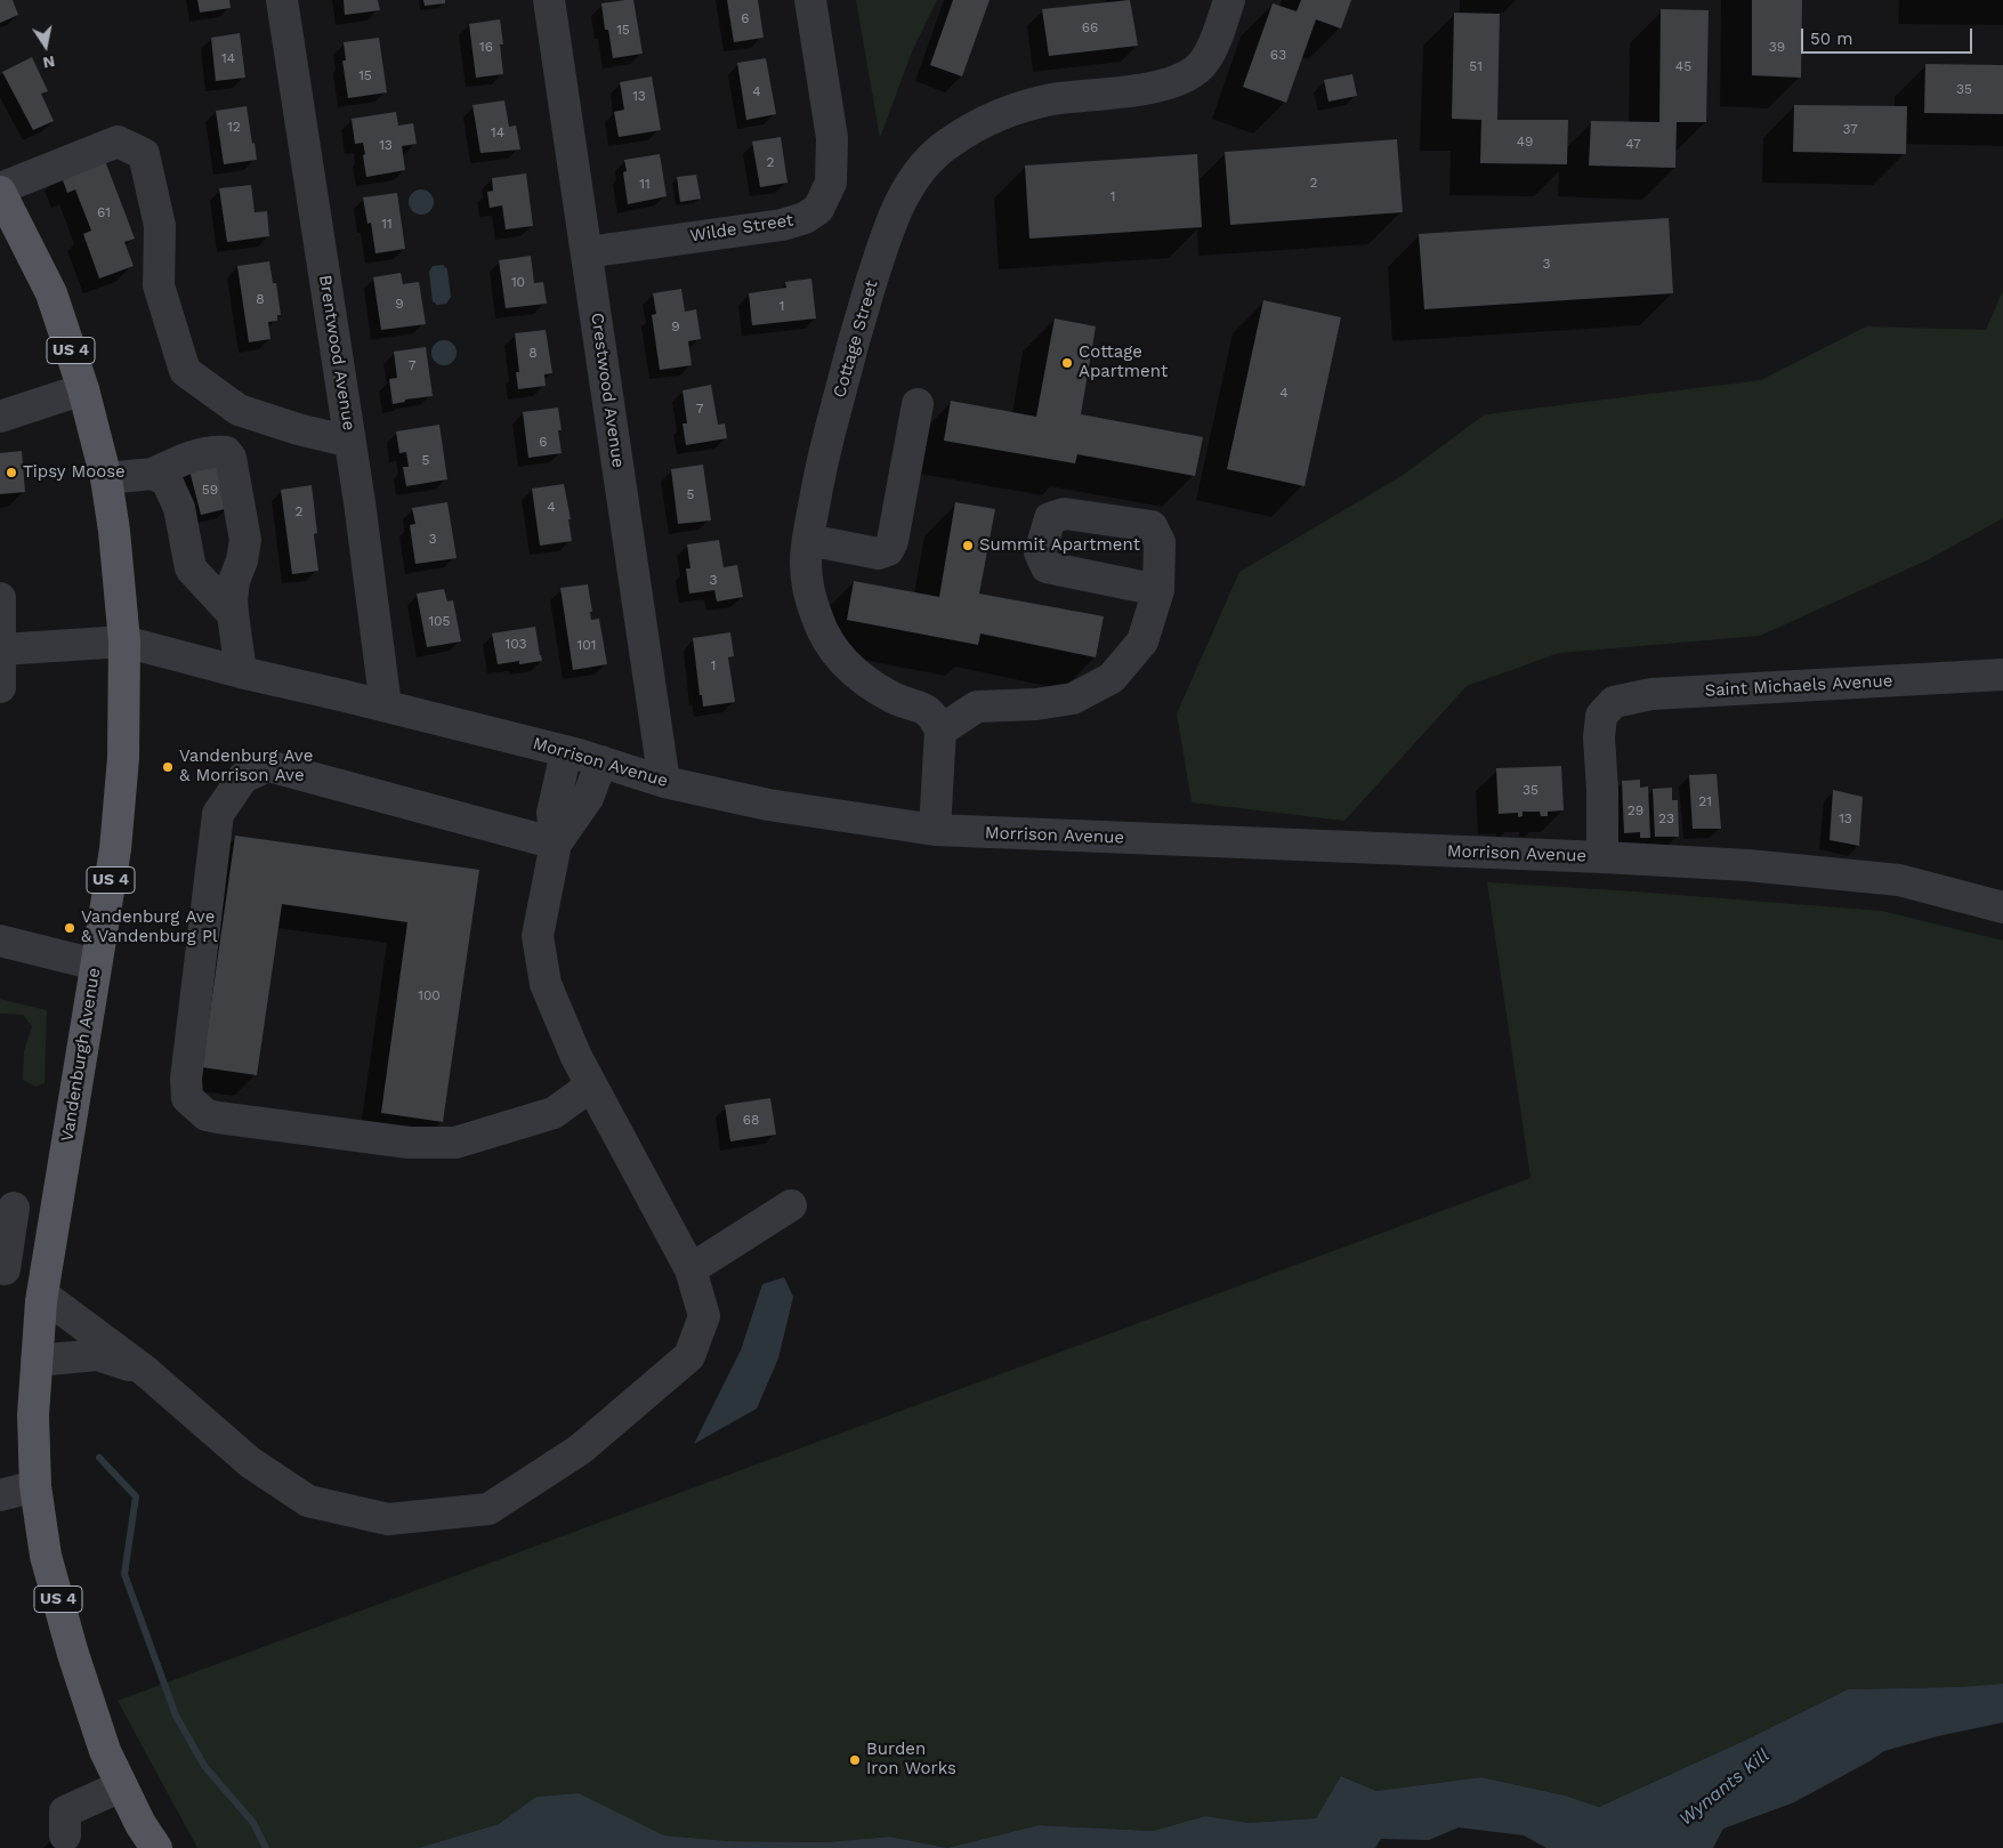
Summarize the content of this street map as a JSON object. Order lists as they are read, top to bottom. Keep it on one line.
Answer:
{"streets":{"main road":["US 4","Vandenburgh Avenue"],"street":["Wilde Street","Cottage Street","Brentwood Avenue","Crestwood Avenue","Saint Michaels Avenue","Morrison Avenue"]},"crossings":[["Wilde Street","Crestwood Avenue"],["Brentwood Avenue","Morrison Avenue"],["Crestwood Avenue","Morrison Avenue"],["Saint Michaels Avenue","Morrison Avenue"],["Morrison Avenue","Vandenburgh Avenue"]],"water":["Wynants Kill"],"places":["Cottage Apartment","Tipsy Moose","Summit Apartment","Vandenburg Ave & Morrison Ave","Vandenburg Ave & Vandenburg Pl","Burden Iron Works"],"house_numbers":["6","66","15","16","39","63","14","51","45","15","35","4","13","12","37","14","49","47","13","2","2","11","1","61","11","3","10","8","9","1","9","8","7","4","7","6","5","59","5","4","2","3","3","105","103","101","1","35","21","29","23","13","100","68"],"scale_bar":"50 m","north":"bottom"}
